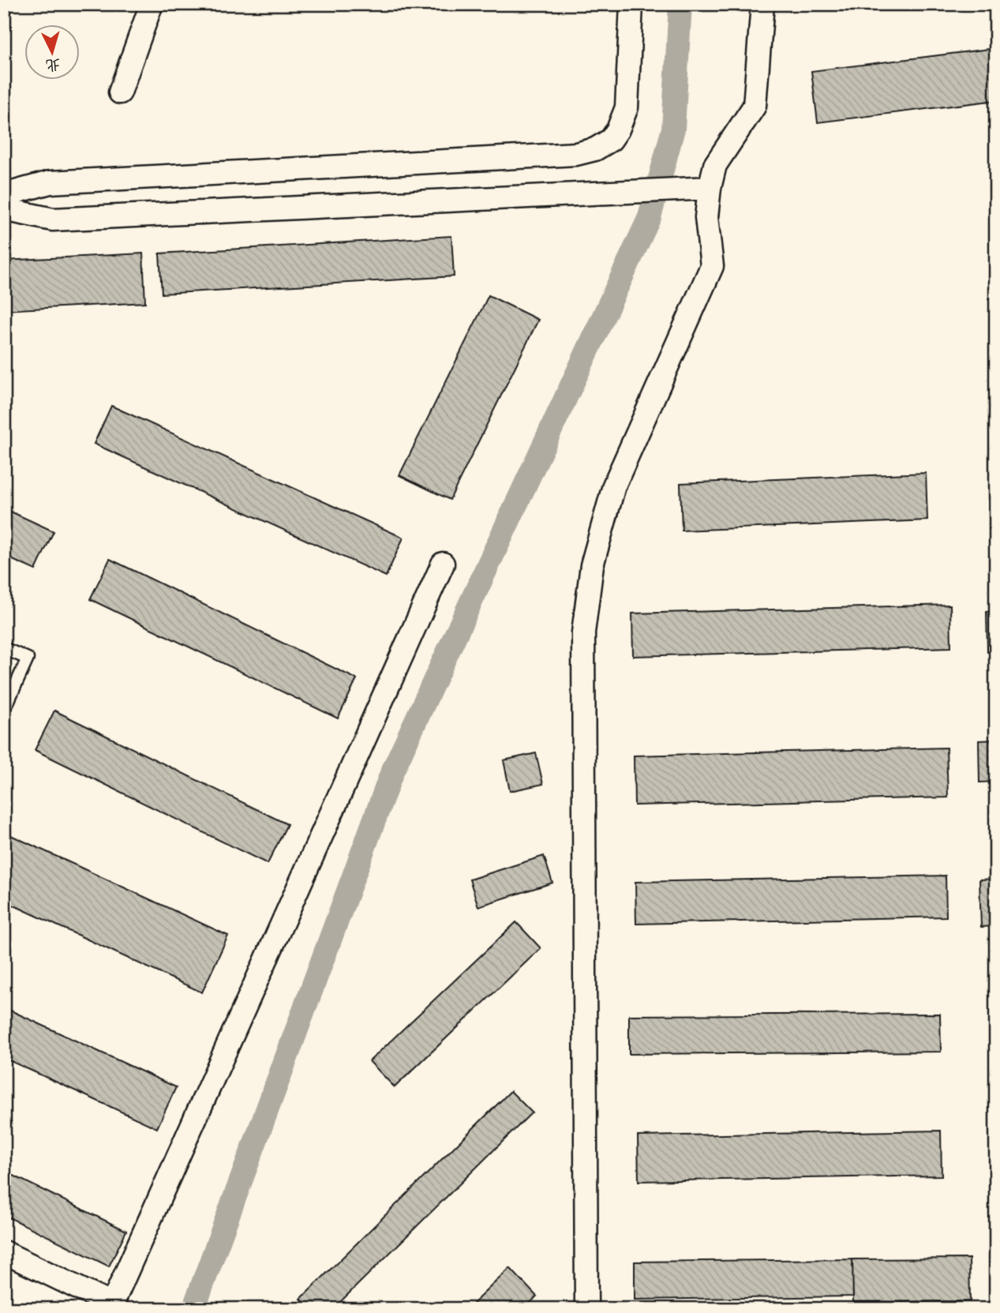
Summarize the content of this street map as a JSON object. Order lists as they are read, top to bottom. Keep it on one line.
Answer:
{"north":"bottom"}
